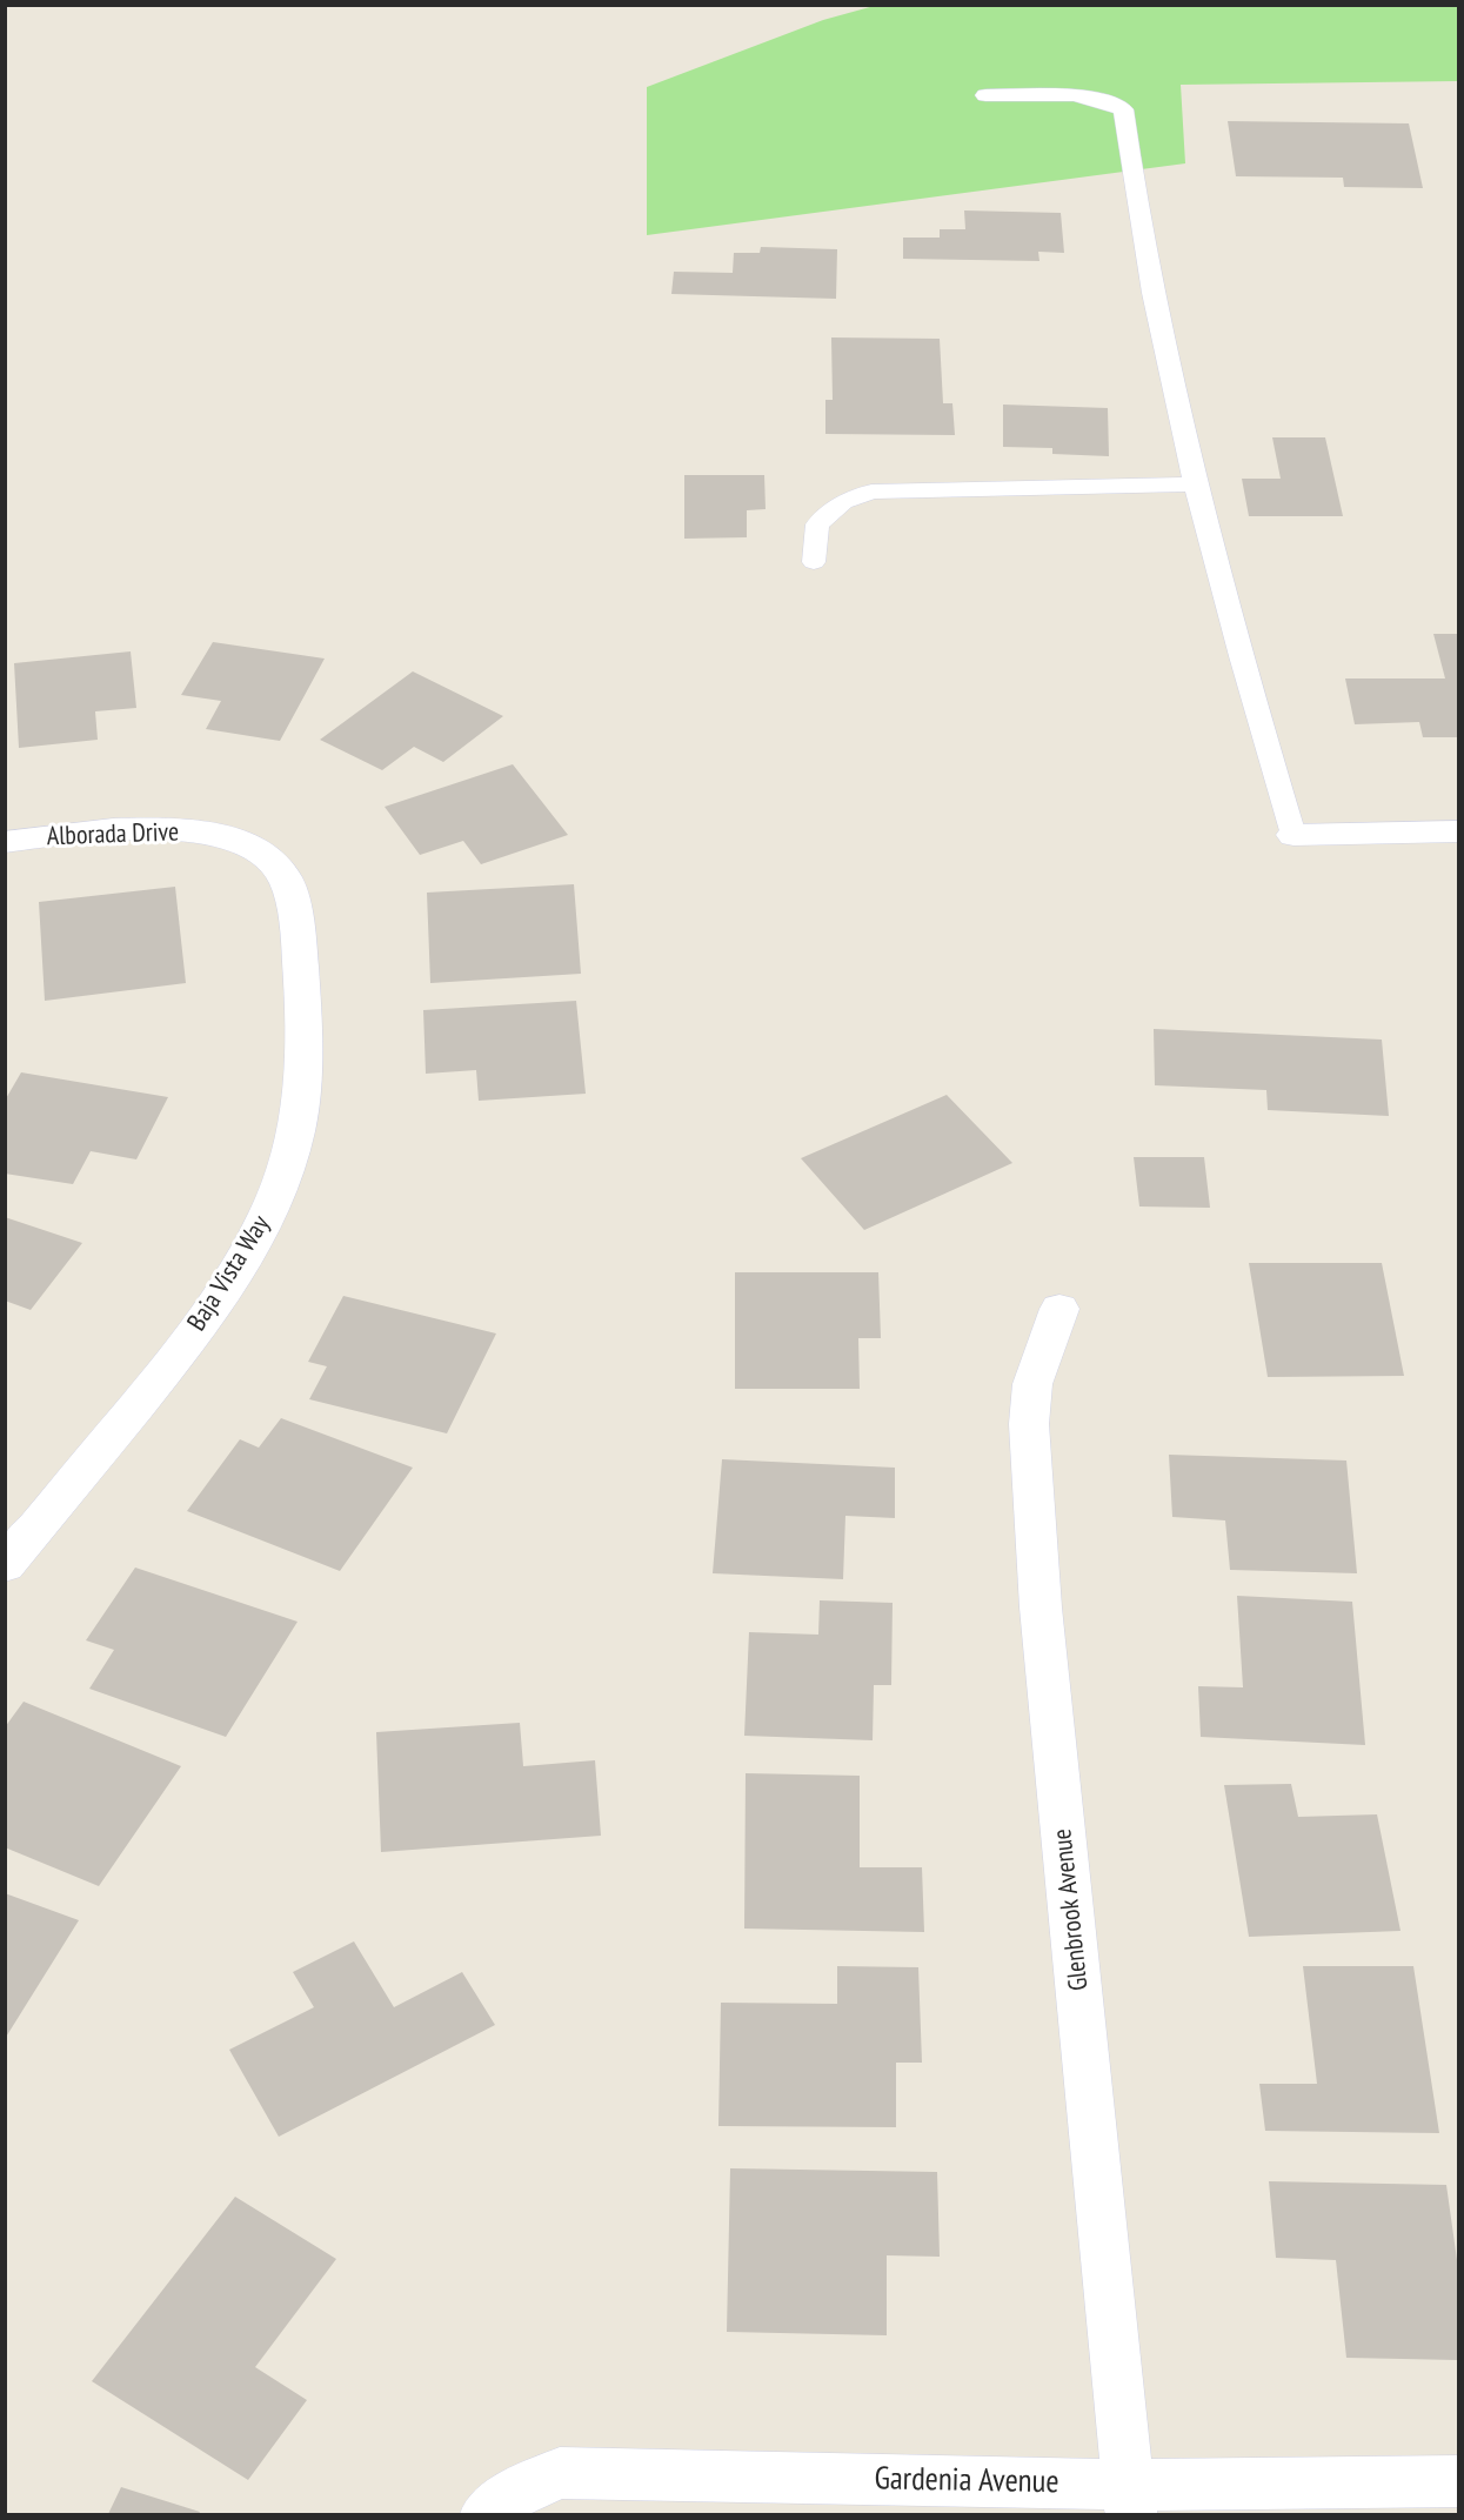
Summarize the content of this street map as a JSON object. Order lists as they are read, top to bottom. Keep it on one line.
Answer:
{"streets":{"street":["Alborada Drive","Baja Vista Way","Glenbrook Avenue","Gardenia Avenue"]},"crossings":[["Alborada Drive","Baja Vista Way"],["Glenbrook Avenue","Gardenia Avenue"]]}
